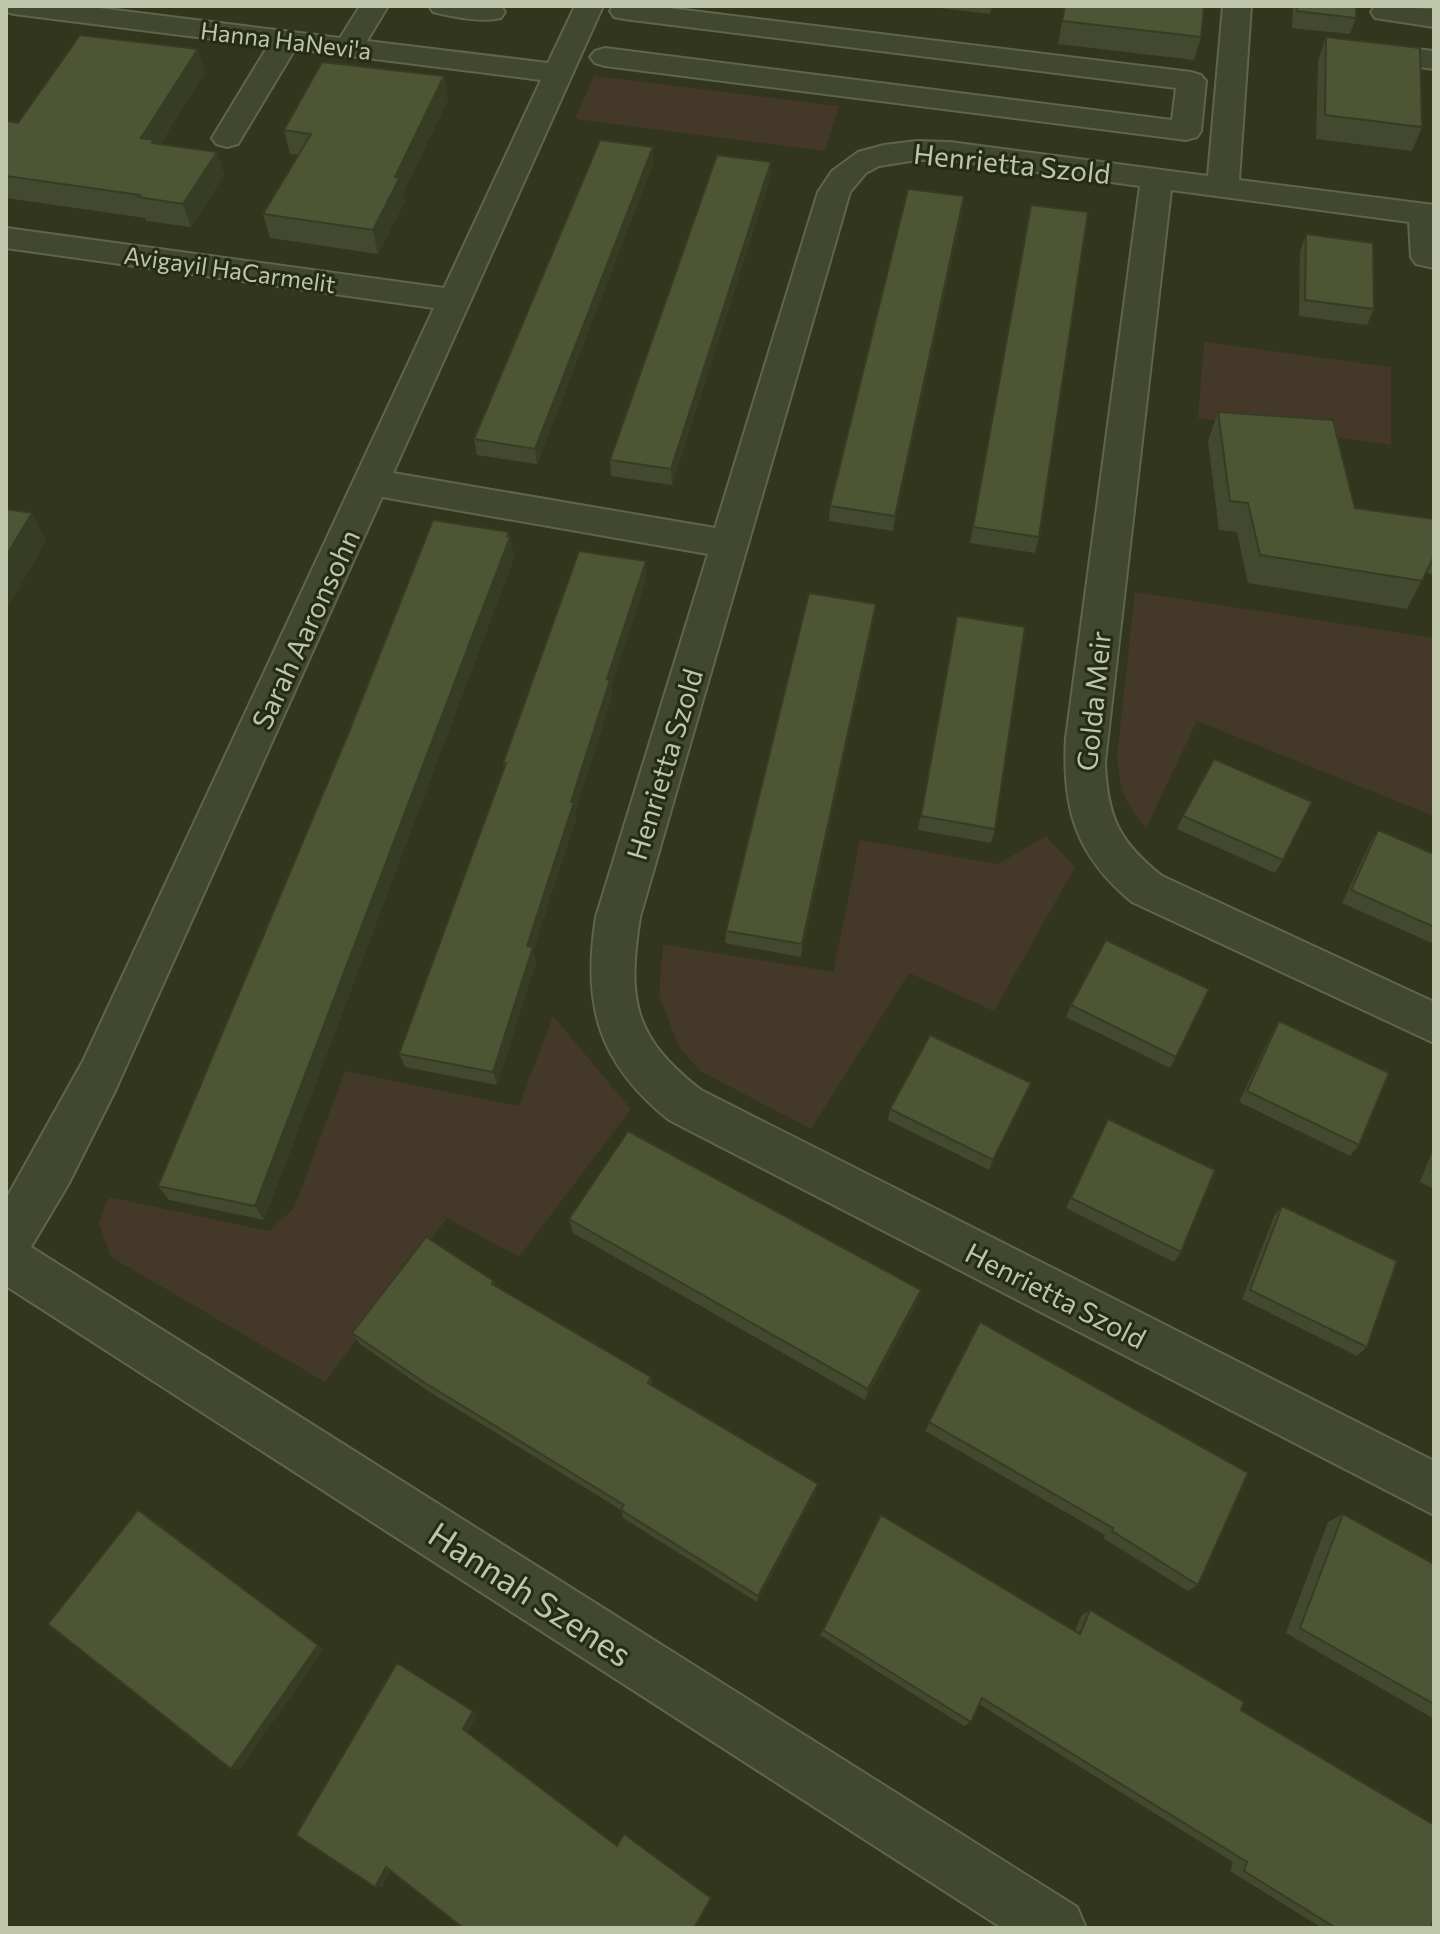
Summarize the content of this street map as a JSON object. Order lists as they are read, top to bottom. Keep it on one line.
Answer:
{"streets":{"street":["Hanna HaNevi'a","Henrietta Szold","Avigayil HaCarmelit","Sarah Aaronsohn","Golda Meir","Hannah Szenes"]},"crossings":[["Hanna HaNevi'a","Sarah Aaronsohn"],["Henrietta Szold","Golda Meir"],["Avigayil HaCarmelit","Sarah Aaronsohn"]]}
